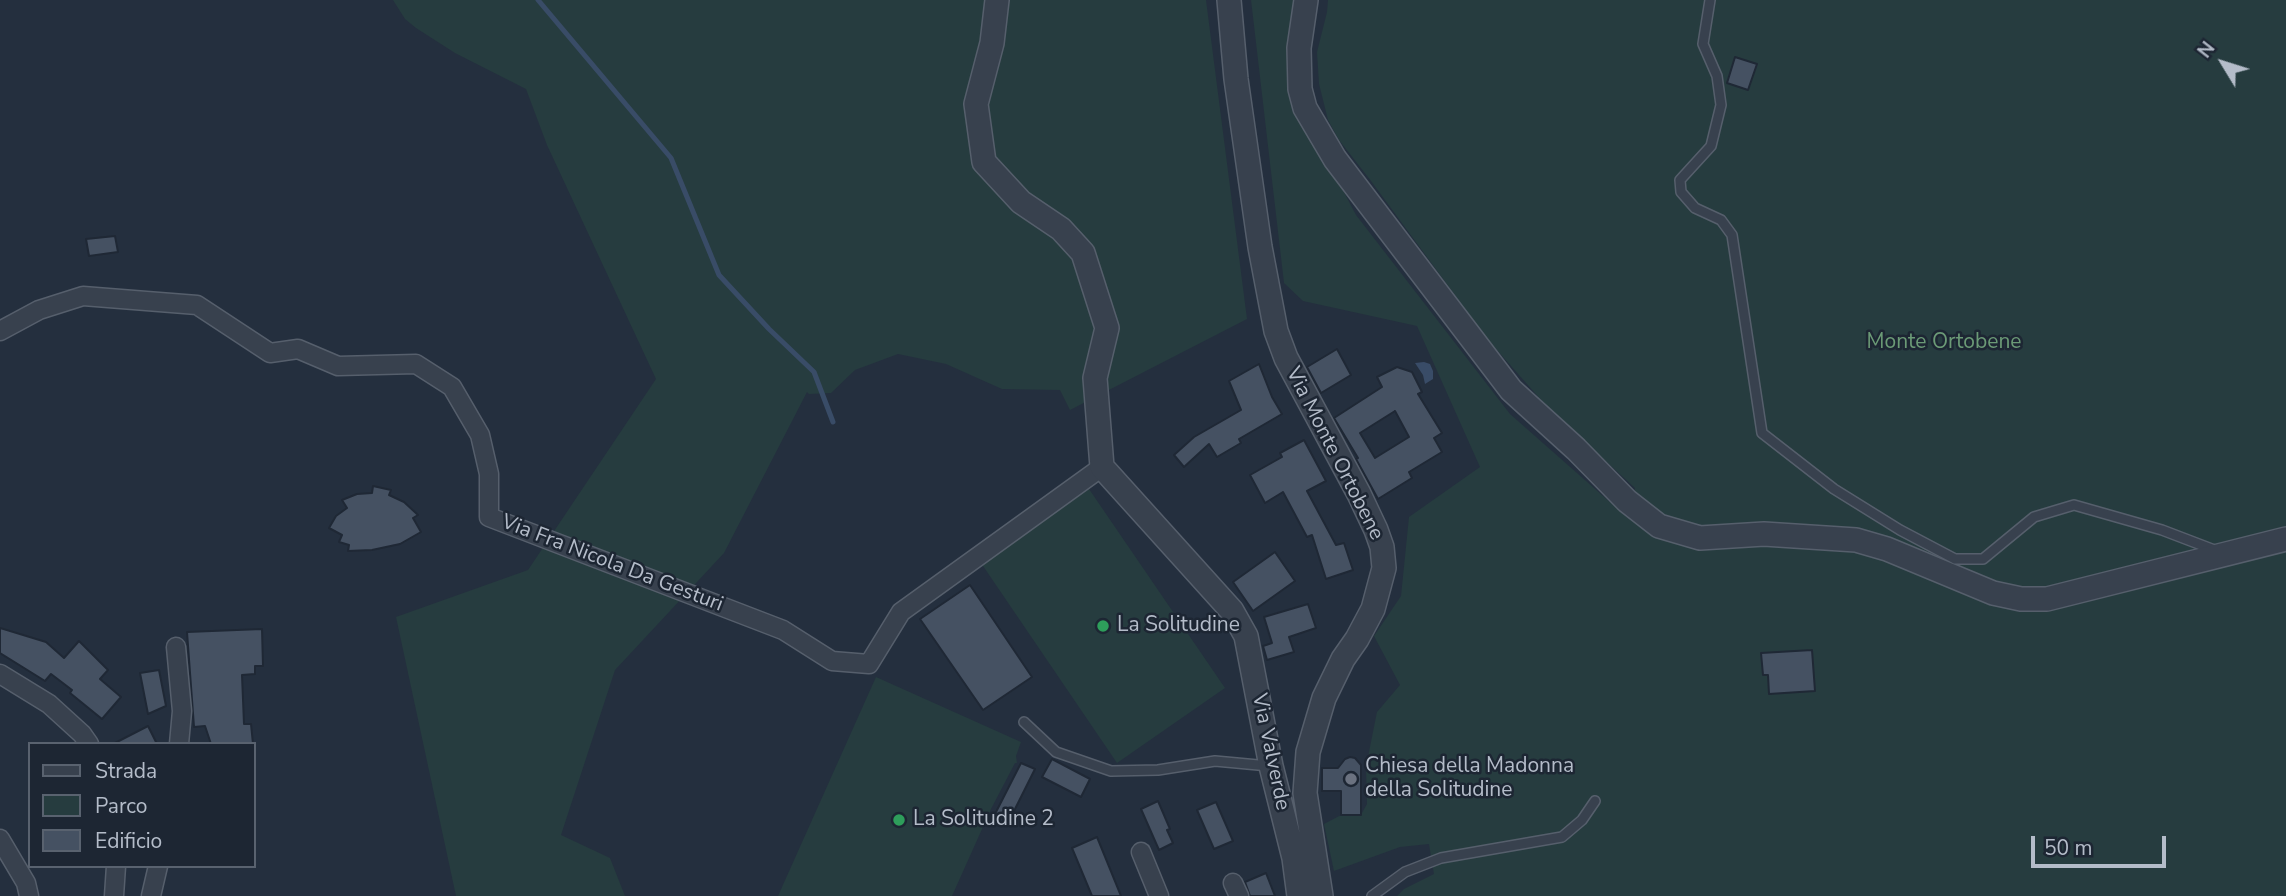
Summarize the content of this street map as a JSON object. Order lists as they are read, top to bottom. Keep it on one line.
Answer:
{"streets":{"street":["Via Monte Ortobene","Via Fra Nicola Da Gesturi","Via Valverde"]},"crossings":[["Via Fra Nicola Da Gesturi","Via Valverde"]],"parks":["Monte Ortobene"],"places":["La Solitudine","Chiesa della Madonna della Solitudine","La Solitudine 2"],"legend":["Strada","Parco","Edificio"],"scale_bar":"50 m","north":"top left"}
